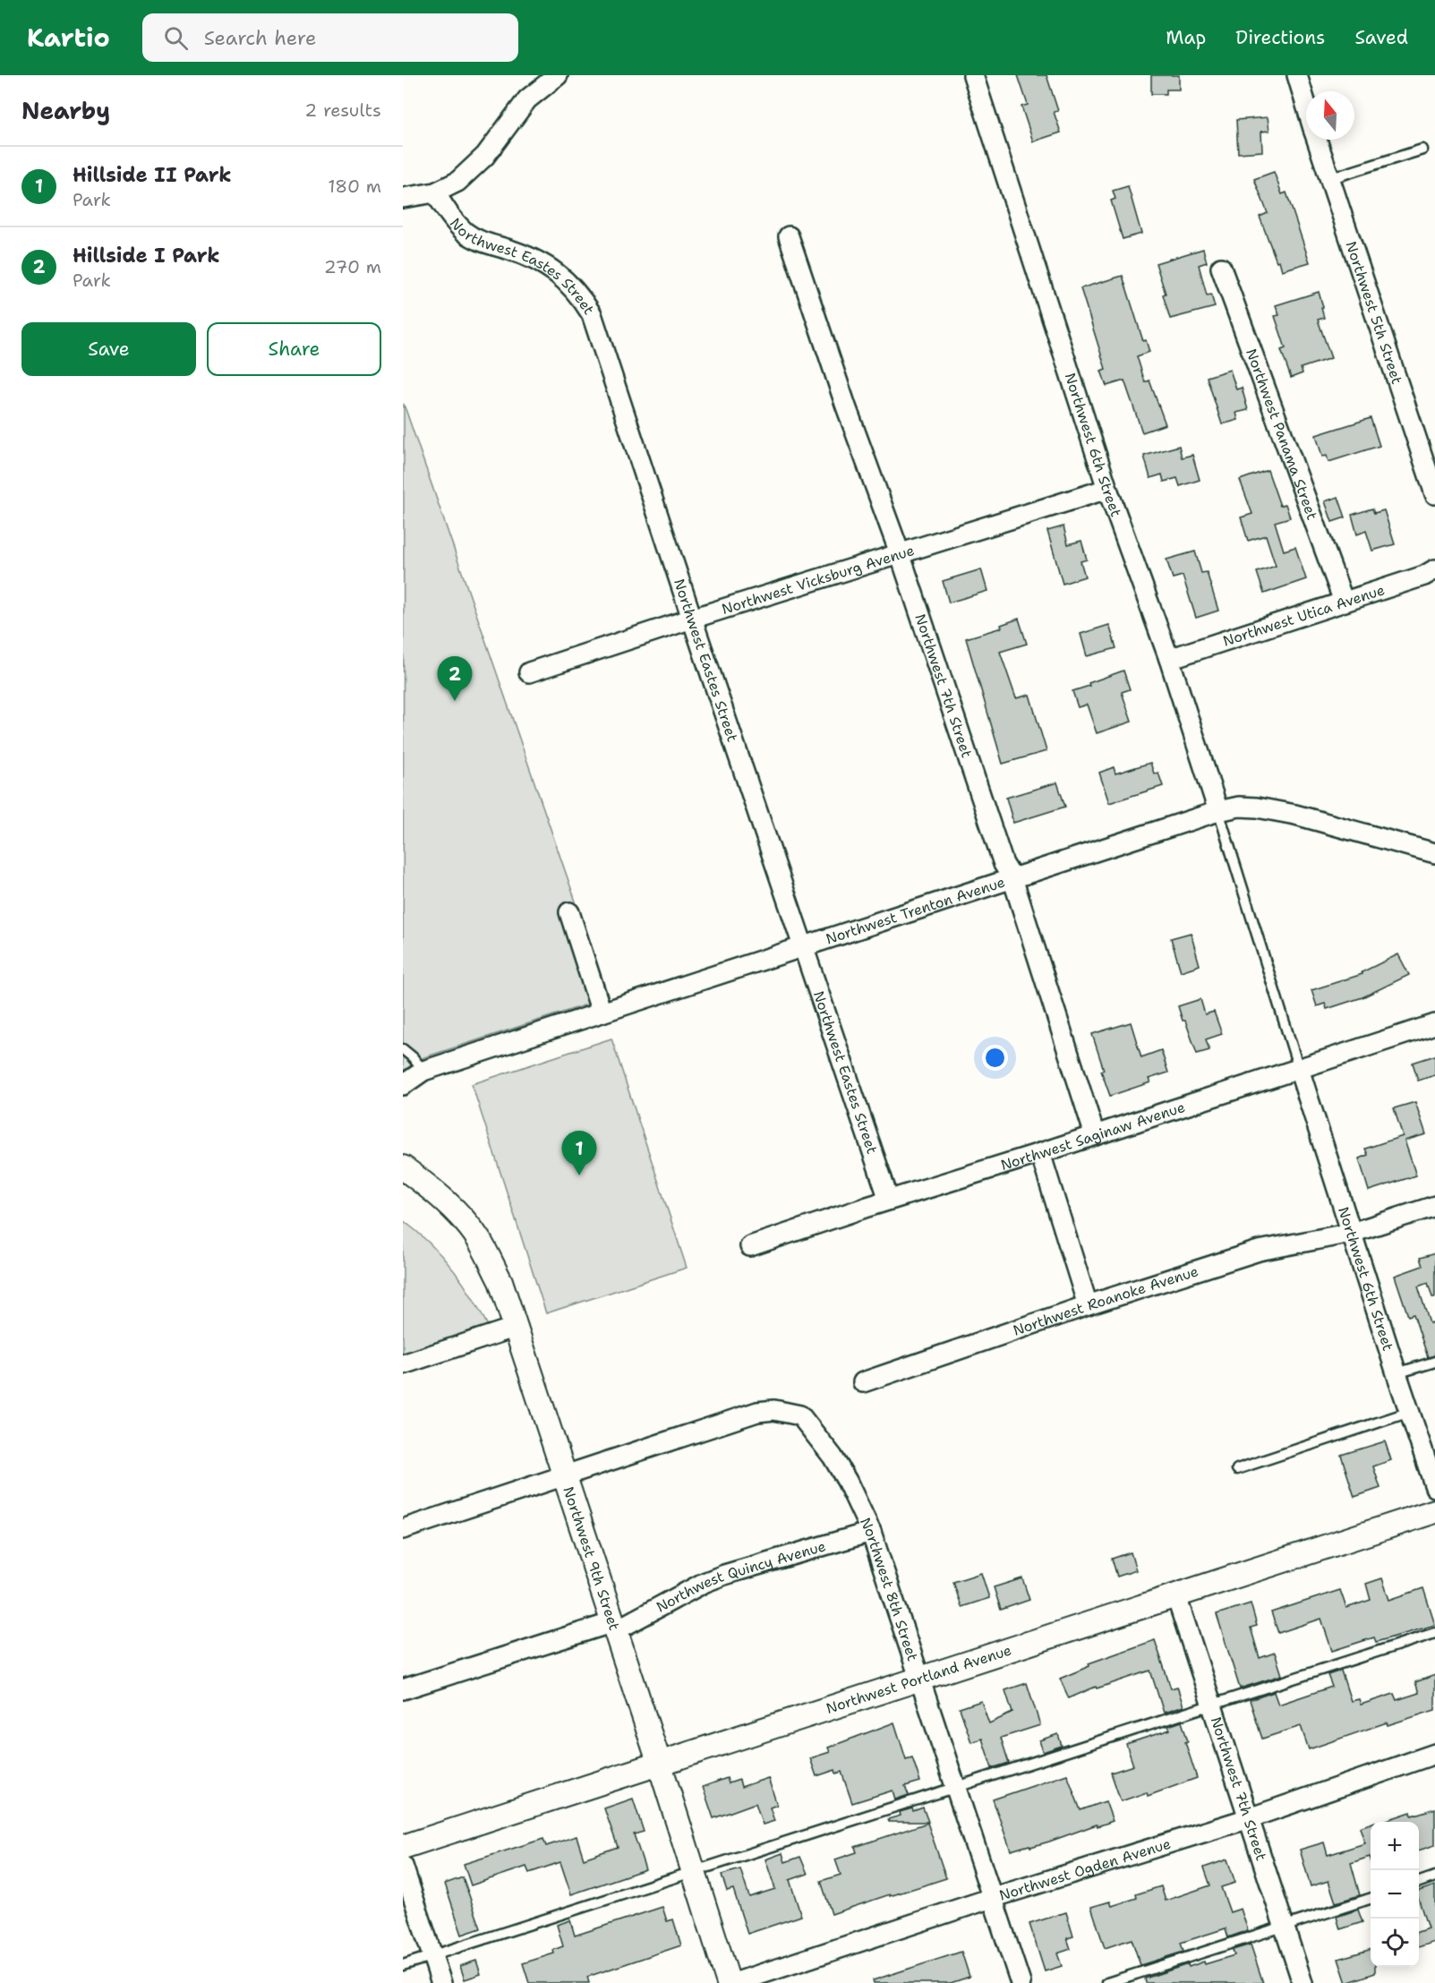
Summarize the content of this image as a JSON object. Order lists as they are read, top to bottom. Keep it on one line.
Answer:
{"streets":{"street":["Northwest Eastes Street","Northwest 5th Street","Northwest Panama Street","Northwest 6th Street","Northwest Vicksburg Avenue","Northwest Utica Avenue","Northwest 7th Street","Northwest Trenton Avenue","Northwest Saginaw Avenue","Northwest Roanoke Avenue","Northwest 9th Street","Northwest Quincy Avenue","Northwest 8th Street","Northwest Portland Avenue","Northwest Ogden Avenue"]},"crossings":[["Northwest Eastes Street","Northwest Vicksburg Avenue"],["Northwest Eastes Street","Northwest Trenton Avenue"],["Northwest Eastes Street","Northwest Saginaw Avenue"],["Northwest Panama Street","Northwest Utica Avenue"],["Northwest 6th Street","Northwest Vicksburg Avenue"],["Northwest 6th Street","Northwest Utica Avenue"],["Northwest 6th Street","Northwest Trenton Avenue"],["Northwest 6th Street","Northwest Saginaw Avenue"],["Northwest 6th Street","Northwest Roanoke Avenue"],["Northwest Vicksburg Avenue","Northwest 7th Street"],["Northwest 7th Street","Northwest Trenton Avenue"],["Northwest 7th Street","Northwest Saginaw Avenue"],["Northwest 7th Street","Northwest Portland Avenue"],["Northwest 7th Street","Northwest Ogden Avenue"],["Northwest 9th Street","Northwest Quincy Avenue"],["Northwest 9th Street","Northwest 8th Street"],["Northwest 9th Street","Northwest Portland Avenue"],["Northwest Quincy Avenue","Northwest 8th Street"],["Northwest 8th Street","Northwest Portland Avenue"],["Northwest 8th Street","Northwest Ogden Avenue"]],"north":"top","page":{"header":"Kartio","search":"Search here","nav":["Map","Directions","Saved"],"heading":["Nearby","2 results"],"list":[{"mark":"1","name":"Hillside II Park","note":"Park","value":"180 m"},{"mark":"2","name":"Hillside I Park","note":"Park","value":"270 m"}],"buttons":["Save","Share"],"pins":["2","1"],"map_buttons":["+","−"]}}
